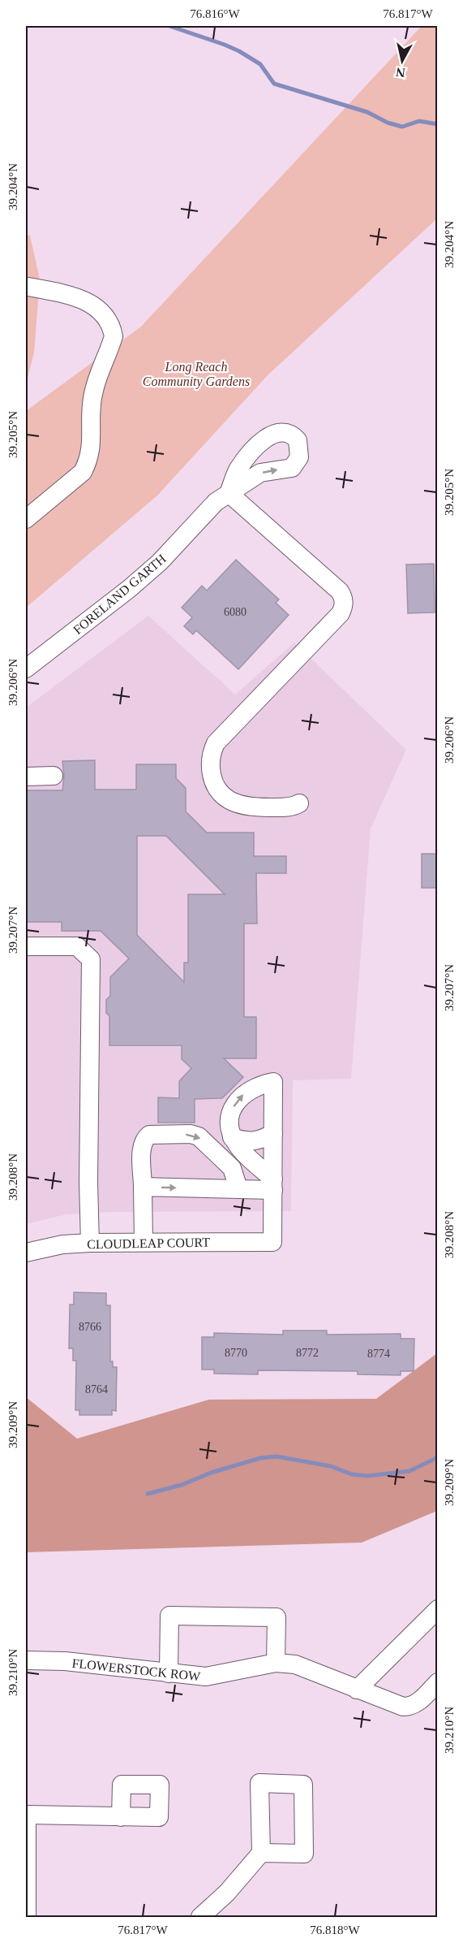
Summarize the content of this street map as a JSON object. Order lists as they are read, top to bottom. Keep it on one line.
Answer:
{"streets":{"street":["FORELAND GARTH","CLOUDLEAP COURT","FLOWERSTOCK ROW"]},"parks":["Long Reach Community Gardens"],"house_numbers":["6080","8766","8770","8772","8774","8764"],"north":"bottom","coordinates":["76.816°W","76.817°W","39.204°N","39.205°N","39.206°N","39.207°N","39.208°N","39.209°N","39.210°N","76.818°W"]}
